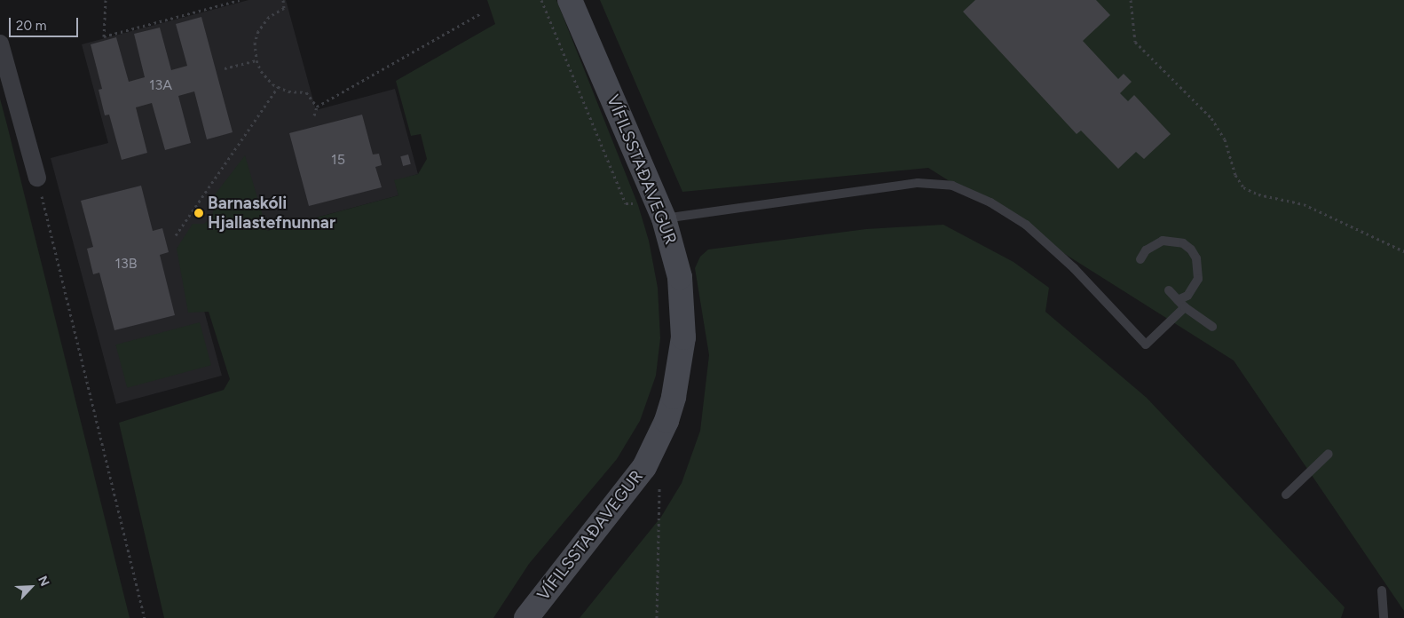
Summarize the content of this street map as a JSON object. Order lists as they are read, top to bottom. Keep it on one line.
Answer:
{"streets":{"main road":["VÍFILSSTAÐAVEGUR"]},"places":["Barnaskóli Hjallastefnunnar"],"house_numbers":["13A","15","13B"],"scale_bar":"20 m","north":"top right"}
